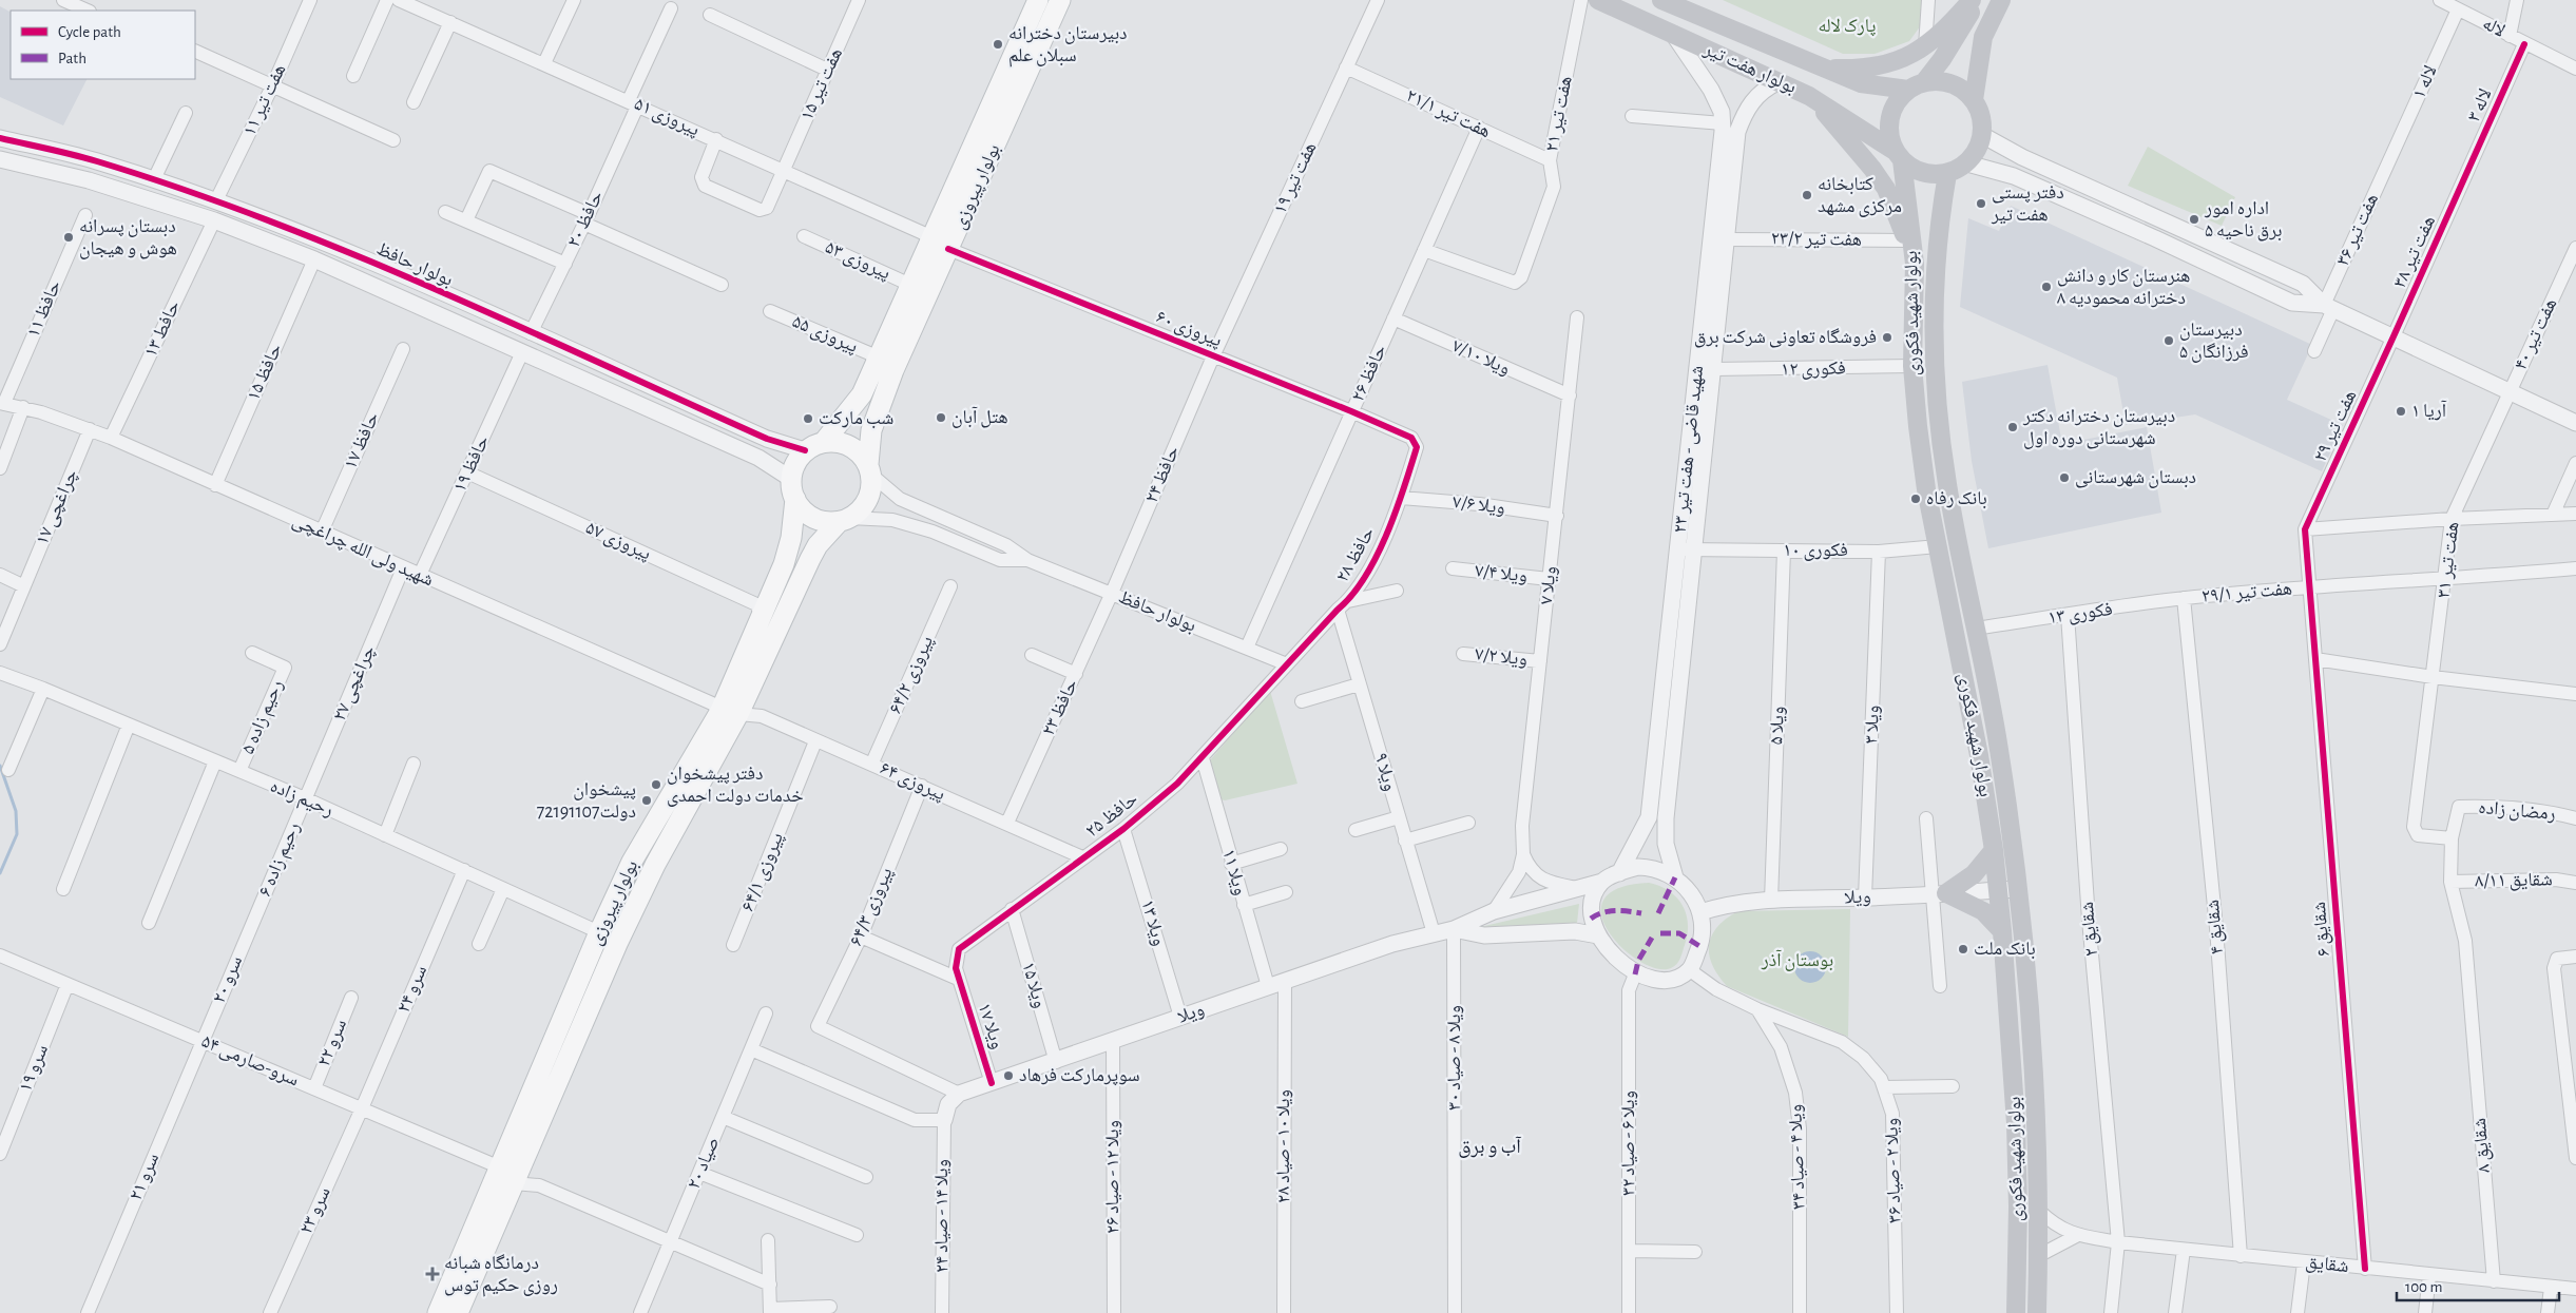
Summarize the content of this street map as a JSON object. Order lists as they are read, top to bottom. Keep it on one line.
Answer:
{"streets":{"main road":["بولوار هفت تیر","بولوار پیروزی","بولوار شهید فکوری"],"street":["لاله","لاله ۱","هفت تیر ۱۵","هفت تیر ۱۱","لاله ۳","هفت تیر ۲۱/۱","هفت تیر ۲۱","پیروزی ۵۱","هفت تیر ۱۹","حافظ ۲۰","هفت تیر ۳۶","هفت تیر ۲۳/۲","هفت تیر ۳۸","پیروزی ۵۳","بولوار حافظ","حافظ ۱۱","حافط ۱۳","پیروزی ۶۰","پیروزی ۵۵","هفت تیر ۴۰","ویلا ۷/۱۰","فکوری ۱۲","حافظ ۱۵","حافظ ۲۶","هفت تیر ۲۹","حافظ ۱۷","شهید قاضی - هفت تیر ۲۳","حافظ ۱۹","حافظ ۲۴","ویلا ۷/۶","چراغچی ۱۷","پیروزی ۵۷","شهید ولی الله چراغچی","فکوری ۱۰","حافظ ۲۸","هفت تیر ۳۱","ویلا ۷/۴","ویلا ۷","هفت تیر ۲۹/۱","فکوری ۱۳","ویلا ۷/۲","پیروزی ۶۴/۲","چراغچی ۲۷","حافظ ۲۳","رحیم زاده ۵","ویلا ۳","ویلا ۵","ویلا ۹","پیروزی ۶۴","رحیم زاده","رمضان زاده","حافظ ۲۵","رحیم زاده ۶","پیروزی ۶۴/۱","ویلا ۱۱","شقایق ۸/۱۱","ویلا","پیروزی ۶۴/۳","ویلا ۱۳","شقایق ۴","شقایق ۲","شقایق ۶","سرو ۲۰","ویلا ۱۵","سرو ۲۴","ویلا ۱۷","سرو ۲۲","ویلا ۸ - صیاد ۳۰","سرو-صارمی ۵۴","سرو ۱۹","ویلا ۶ - صیاد ۳۲","شقایق ۸","ویلا ۱۰ - صیاد ۲۸","ویلا ۴ - صیاد ۳۴","صیاد ۲۰","ویلا ۲ - صیاد ۳۶","سرو ۲۱","ویلا ۱۲ - صیاد ۲۶","سرو ۲۳","ویلا ۱۴ - صیاد ۲۴","شقایق"]},"crossings":[["لاله","لاله ۱"],["لاله","لاله ۳"],["بولوار هفت تیر","بولوار شهید فکوری"],["بولوار هفت تیر","شهید قاضی - هفت تیر ۲۳"],["لاله ۱","هفت تیر ۳۶"],["هفت تیر ۱۵","پیروزی ۵۱"],["هفت تیر ۱۱","بولوار حافظ"],["لاله ۳","هفت تیر ۳۸"],["هفت تیر ۲۱/۱","هفت تیر ۲۱"],["هفت تیر ۲۱/۱","هفت تیر ۱۹"],["هفت تیر ۲۱/۱","حافظ ۲۶"],["هفت تیر ۲۱","حافظ ۲۶"],["پیروزی ۵۱","بولوار پیروزی"],["پیروزی ۵۱","حافظ ۲۰"],["هفت تیر ۱۹","پیروزی ۶۰"],["هفت تیر ۱۹","حافظ ۲۴"],["بولوار پیروزی","پیروزی ۵۳"],["بولوار پیروزی","بولوار حافظ"],["بولوار پیروزی","پیروزی ۶۰"],["بولوار پیروزی","پیروزی ۵۵"],["بولوار پیروزی","پیروزی ۵۷"],["بولوار پیروزی","شهید ولی الله چراغچی"],["بولوار پیروزی","پیروزی ۶۴"],["بولوار پیروزی","رحیم زاده"],["بولوار پیروزی","سرو-صارمی ۵۴"],["حافظ ۲۰","بولوار حافظ"],["هفت تیر ۲۳/۲","شهید قاضی - هفت تیر ۲۳"],["هفت تیر ۳۸","هفت تیر ۲۹"],["بولوار حافظ","حافط ۱۳"],["بولوار حافظ","حافظ ۱۵"],["بولوار حافظ","حافظ ۲۶"],["بولوار حافظ","حافظ ۱۹"],["بولوار حافظ","حافظ ۲۴"],["بولوار حافظ","حافظ ۲۸"],["بولوار حافظ","حافظ ۲۳"],["بولوار حافظ","حافظ ۲۵"],["حافظ ۱۱","شهید ولی الله چراغچی"],["بولوار شهید فکوری","فکوری ۱۲"],["بولوار شهید فکوری","فکوری ۱۰"],["بولوار شهید فکوری","فکوری ۱۳"],["بولوار شهید فکوری","ویلا"],["بولوار شهید فکوری","شقایق"],["حافط ۱۳","شهید ولی الله چراغچی"],["پیروزی ۶۰","حافظ ۲۶"],["پیروزی ۶۰","حافظ ۲۴"],["پیروزی ۶۰","حافظ ۲۸"],["هفت تیر ۴۰","هفت تیر ۳۱"],["ویلا ۷/۱۰","حافظ ۲۶"],["ویلا ۷/۱۰","ویلا ۷"],["فکوری ۱۲","شهید قاضی - هفت تیر ۲۳"],["حافظ ۱۵","شهید ولی الله چراغچی"],["هفت تیر ۲۹","شقایق ۶"],["حافظ ۱۷","شهید ولی الله چراغچی"],["شهید قاضی - هفت تیر ۲۳","فکوری ۱۰"],["شهید قاضی - هفت تیر ۲۳","ویلا"],["شهید قاضی - هفت تیر ۲۳","ویلا ۶ - صیاد ۳۲"],["شهید قاضی - هفت تیر ۲۳","ویلا ۲ - صیاد ۳۶"],["حافظ ۱۹","پیروزی ۵۷"],["حافظ ۱۹","شهید ولی الله چراغچی"],["حافظ ۲۴","حافظ ۲۳"],["ویلا ۷/۶","حافظ ۲۸"],["ویلا ۷/۶","ویلا ۷"],["چراغچی ۱۷","شهید ولی الله چراغچی"],["شهید ولی الله چراغچی","چراغچی ۲۷"],["شهید ولی الله چراغچی","پیروزی ۶۴"],["فکوری ۱۰","ویلا ۳"],["فکوری ۱۰","ویلا ۵"],["حافظ ۲۸","ویلا ۹"],["حافظ ۲۸","حافظ ۲۵"],["هفت تیر ۳۱","هفت تیر ۲۹/۱"],["هفت تیر ۳۱","رمضان زاده"],["هفت تیر ۳۱","شقایق ۸"],["ویلا ۷/۴","ویلا ۷"],["ویلا ۷","ویلا ۷/۲"],["هفت تیر ۲۹/۱","فکوری ۱۳"],["هفت تیر ۲۹/۱","شقایق ۴"],["هفت تیر ۲۹/۱","شقایق ۶"],["فکوری ۱۳","شقایق ۴"],["فکوری ۱۳","شقایق ۲"],["پیروزی ۶۴/۲","پیروزی ۶۴"],["چراغچی ۲۷","رحیم زاده"],["چراغچی ۲۷","رحیم زاده ۶"],["حافظ ۲۳","پیروزی ۶۴"],["رحیم زاده ۵","رحیم زاده"],["ویلا ۳","ویلا"],["ویلا ۵","ویلا"],["ویلا ۹","ویلا"],["پیروزی ۶۴","حافظ ۲۵"],["پیروزی ۶۴","پیروزی ۶۴/۱"],["پیروزی ۶۴","پیروزی ۶۴/۳"],["رحیم زاده","رحیم زاده ۶"],["رحیم زاده","سرو ۲۴"],["رمضان زاده","شقایق ۸"],["حافظ ۲۵","ویلا ۱۱"],["حافظ ۲۵","ویلا ۱۳"],["حافظ ۲۵","ویلا ۱۵"],["حافظ ۲۵","ویلا ۱۷"],["رحیم زاده ۶","سرو ۲۰"],["ویلا ۱۱","ویلا"],["شقایق ۸/۱۱","شقایق ۸"],["ویلا","پیروزی ۶۴/۳"],["ویلا","ویلا ۱۳"],["ویلا","ویلا ۱۵"],["ویلا","ویلا ۱۷"],["ویلا","ویلا ۸ - صیاد ۳۰"],["ویلا","ویلا ۶ - صیاد ۳۲"],["ویلا","ویلا ۱۰ - صیاد ۲۸"],["ویلا","ویلا ۲ - صیاد ۳۶"],["ویلا","ویلا ۱۲ - صیاد ۲۶"],["شقایق ۴","شقایق"],["شقایق ۲","شقایق"],["شقایق ۶","شقایق"],["سرو ۲۰","سرو-صارمی ۵۴"],["سرو ۲۰","سرو ۲۱"],["سرو ۲۴","سرو-صارمی ۵۴"],["سرو ۲۴","سرو ۲۳"],["سرو ۲۲","سرو-صارمی ۵۴"],["سرو-صارمی ۵۴","سرو ۱۹"],["سرو-صارمی ۵۴","سرو ۲۱"],["سرو-صارمی ۵۴","سرو ۲۳"],["ویلا ۶ - صیاد ۳۲","ویلا ۲ - صیاد ۳۶"],["شقایق ۸","شقایق"],["ویلا ۴ - صیاد ۳۴","ویلا ۲ - صیاد ۳۶"]],"districts":["آب و برق"],"parks":["پارک لاله","بوستان آذر"],"places":{"other":["دبیرستان دخترانه سبلان علم","کتابخانه مرکزی مشهد","دفتر پستی هفت تیر","اداره امور برق ناحیه ۵","دبستان پسرانه هوش و هیجان","هنرستان کار و دانش دخترانه محمودیه ۸","فروشگاه تعاونی شرکت برق","دبیرستان فرزانگان ۵","آریا ۱","هتل آبان","شب مارکت","دبیرستان دخترانه دکتر شهرستانی دوره اول","دبستان شهرستانی","بانک رفاه","دفتر پیشخوان خدمات دولت احمدی","پیشخوان دولت72191107","بانک ملت","سوپرمارکت فرهاد"],"health":["درمانگاه شبانه روزی حکیم توس"]},"legend":["Cycle path","Path"],"scale_bar":"100 m"}
